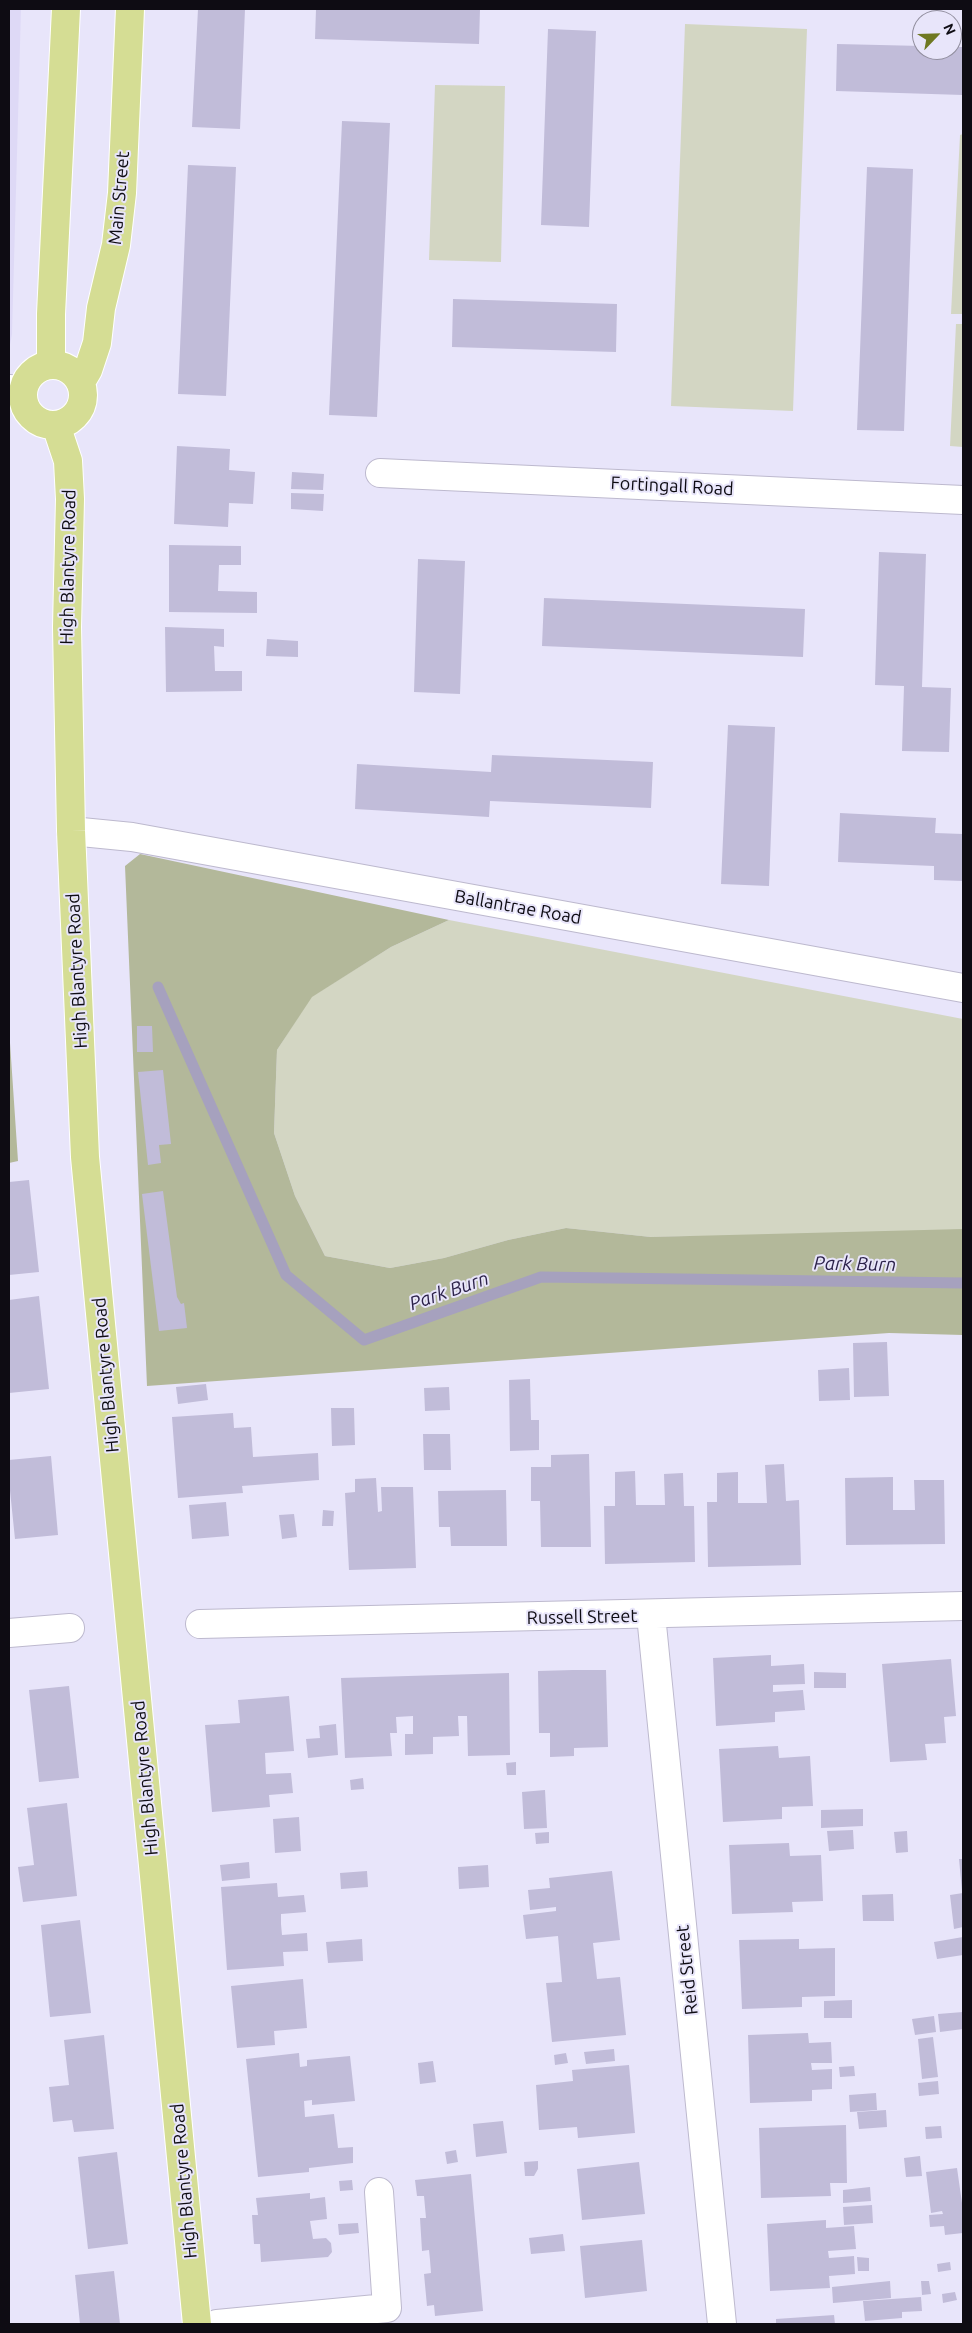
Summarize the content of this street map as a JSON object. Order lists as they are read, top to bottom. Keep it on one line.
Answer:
{"streets":{"main road":["Main Street","High Blantyre Road"],"street":["Fortingall Road","Ballantrae Road","Russell Street","Reid Street"]},"crossings":[["Main Street","High Blantyre Road"],["High Blantyre Road","Ballantrae Road"],["Russell Street","Reid Street"]],"water":["Park Burn"],"north":"top right"}
